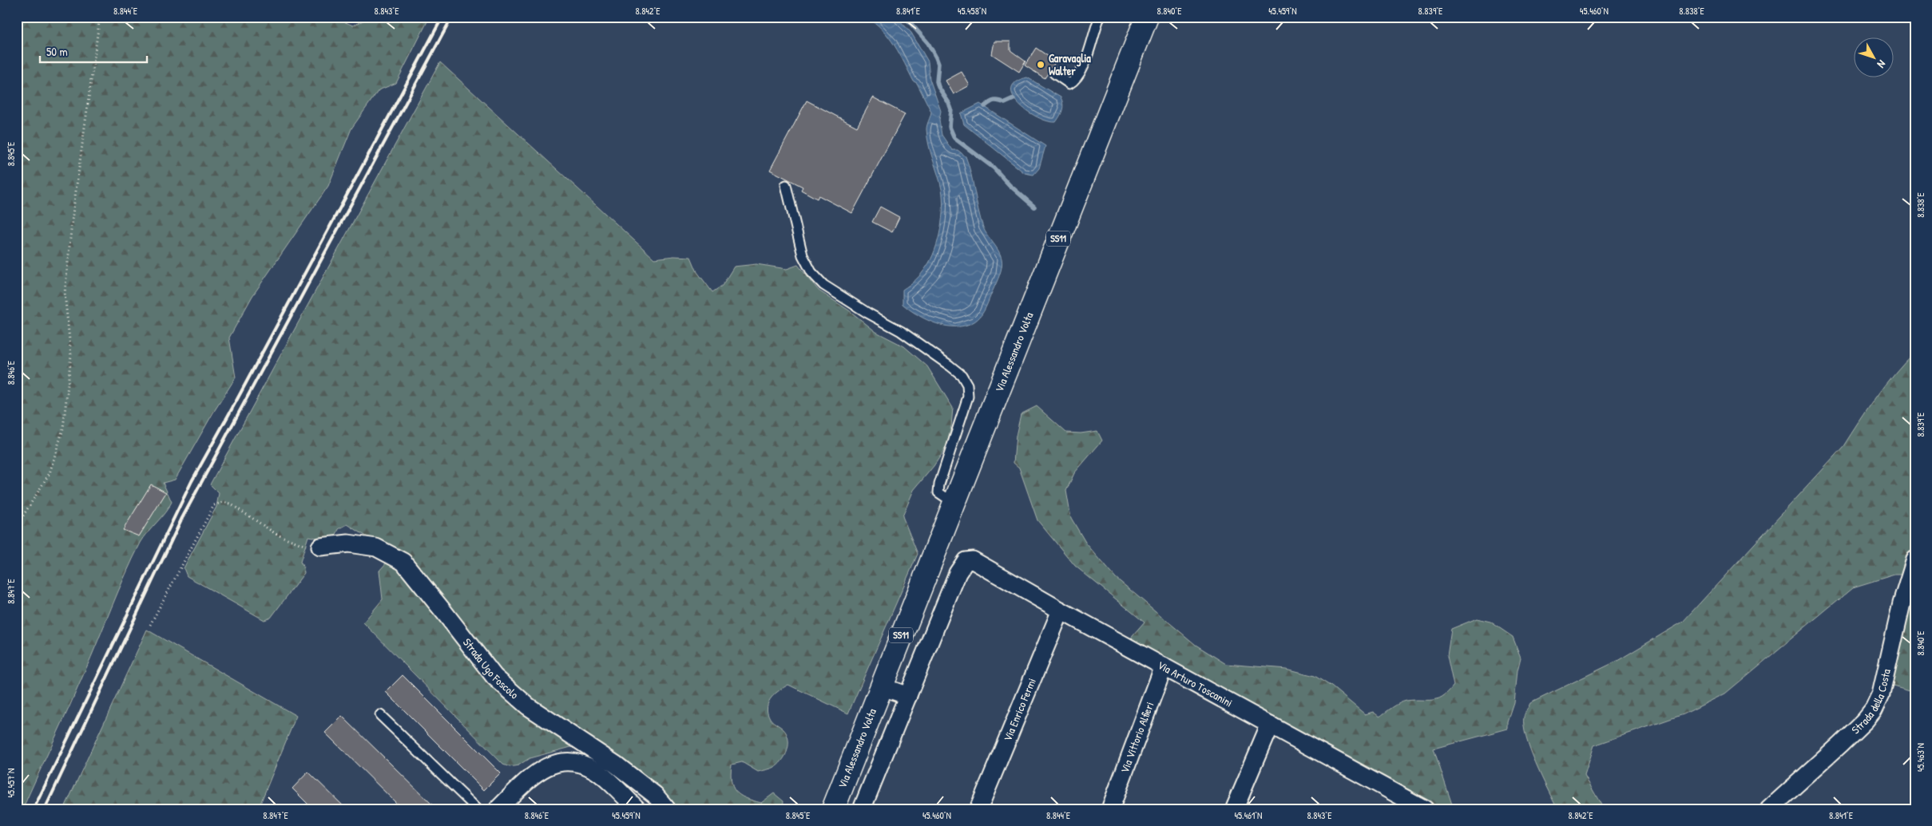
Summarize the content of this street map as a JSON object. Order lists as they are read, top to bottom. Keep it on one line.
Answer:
{"streets":{"main road":["SS11","Via Alessandro Volta"],"street":["Strada Ugo Foscolo","Via Arturo Toscanini","Strada della Costa","Via Enrico Fermi","Via Vittorio Alfieri"]},"crossings":[["Via Arturo Toscanini","Via Enrico Fermi"],["Via Arturo Toscanini","Via Vittorio Alfieri"]],"places":["Garavaglia Walter"],"scale_bar":"50 m","north":"bottom right","coordinates":["8.844°E","8.843°E","8.842°E","8.841°E","45.458°N","8.840°E","45.459°N","8.839°E","45.460°N","8.838°E","8.845°E","8.846°E","8.847°E","45.463°N","45.457°N","45.461°N"]}
